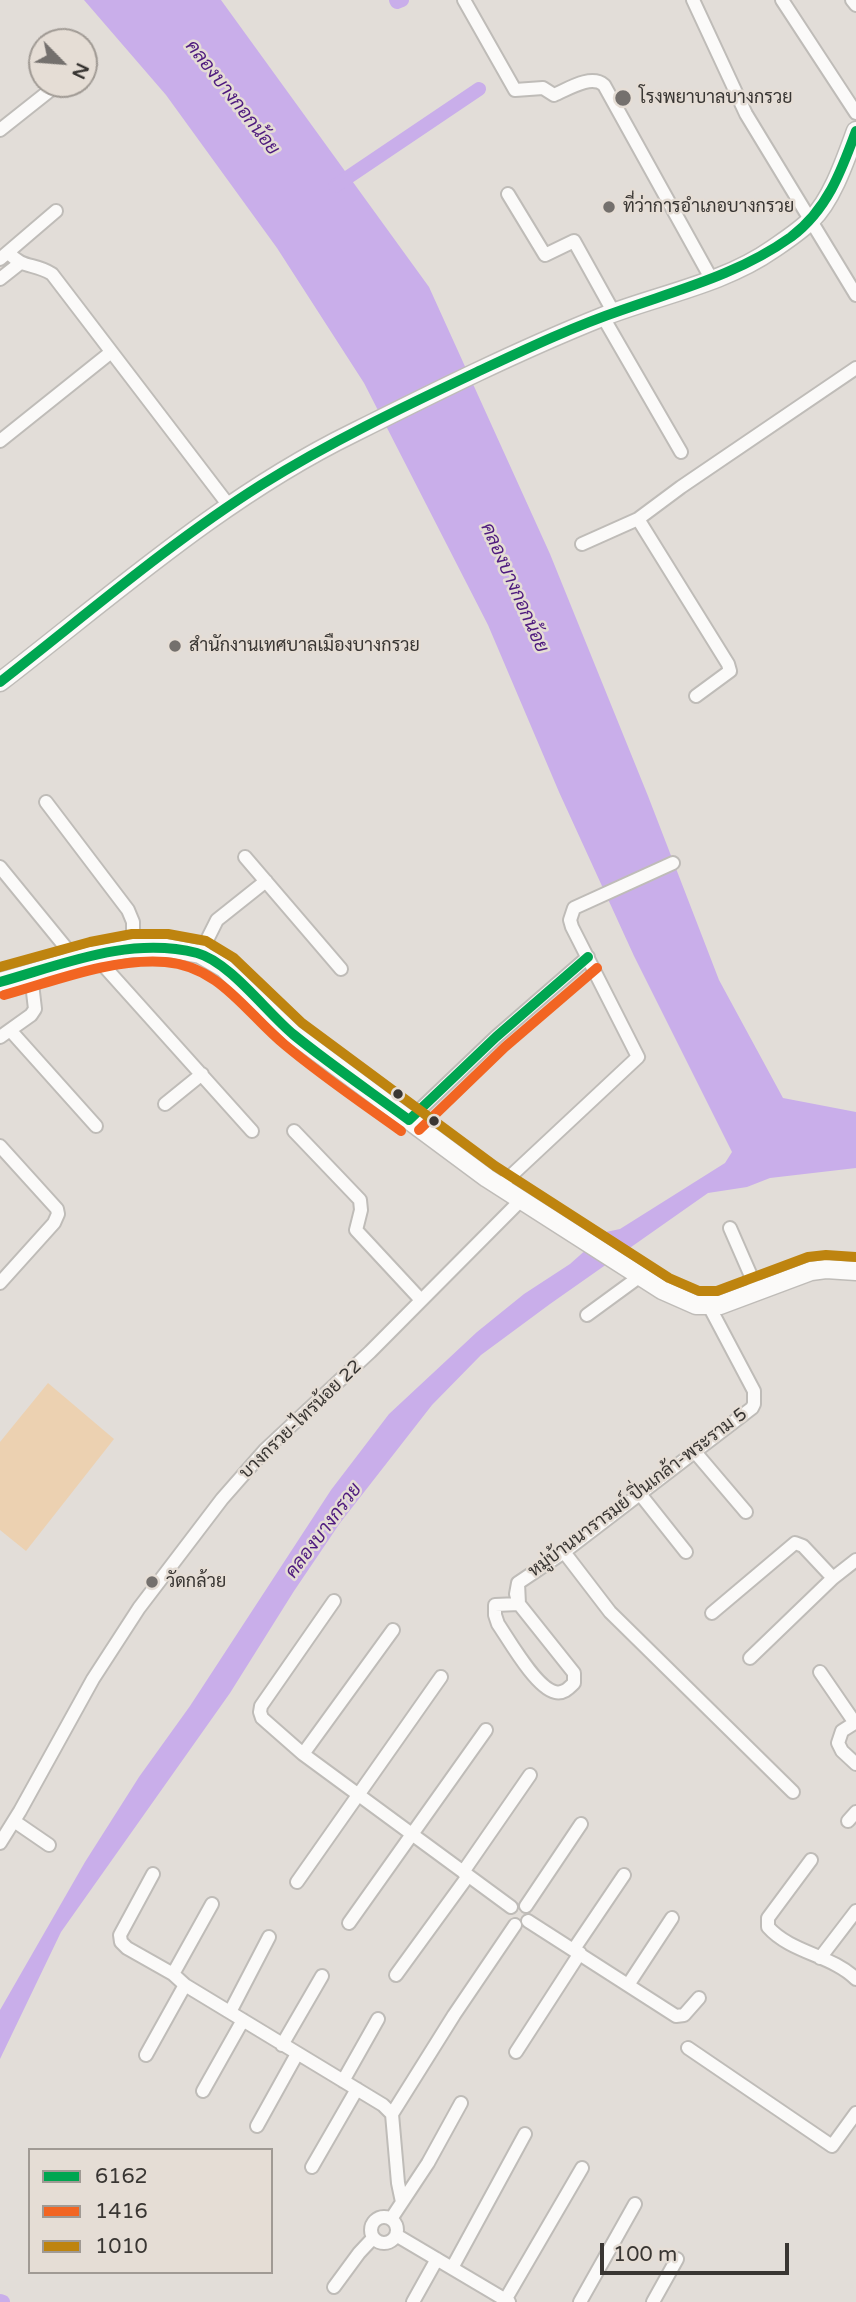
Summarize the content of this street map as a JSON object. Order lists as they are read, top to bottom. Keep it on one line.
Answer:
{"streets":{"street":["บางกรวย-ไทรน้อย 22","หมู่บ้านนารารมย์ ปิ่นเกล้า-พระราม 5"]},"water":["คลองบางกอกน้อย","คลองบางกรวย"],"places":["โรงพยาบาลบางกรวย","ที่ว่าการอำเภอบางกรวย","สำนักงานเทศบาลเมืองบางกรวย","วัดกล้วย"],"lines":["transit line 6162","transit line 1010","transit line 1416"],"legend":["6162","1416","1010"],"scale_bar":"100 m","north":"bottom right"}
